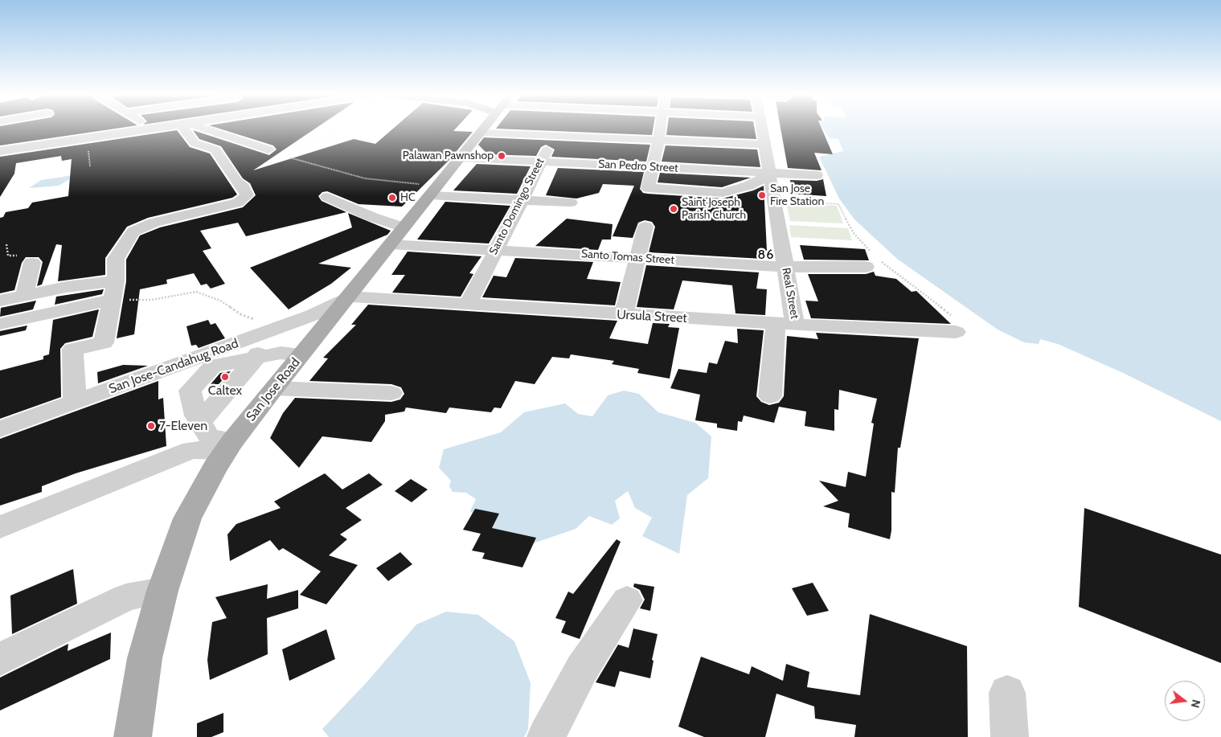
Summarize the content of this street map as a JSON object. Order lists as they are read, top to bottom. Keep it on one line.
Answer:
{"streets":{"main road":["San Jose Road"],"street":["San Pedro Street","Santo Domingo Street","Santo Tomas Street","Real Street","Ursula Street","San Jose-Candahug Road"]},"crossings":[["San Pedro Street","Santo Domingo Street"],["San Pedro Street","Real Street"],["San Pedro Street","San Jose Road"],["Santo Domingo Street","Santo Tomas Street"],["Santo Domingo Street","Ursula Street"],["Santo Tomas Street","Real Street"],["Santo Tomas Street","San Jose Road"],["Real Street","Ursula Street"],["Ursula Street","San Jose-Candahug Road"],["Ursula Street","San Jose Road"],["San Jose-Candahug Road","San Jose Road"]],"districts":["86"],"places":["Palawan Pawnshop","San Jose Fire Station","HC","Saint Joseph Parish Church","Caltex","7-Eleven"],"north":"right"}
